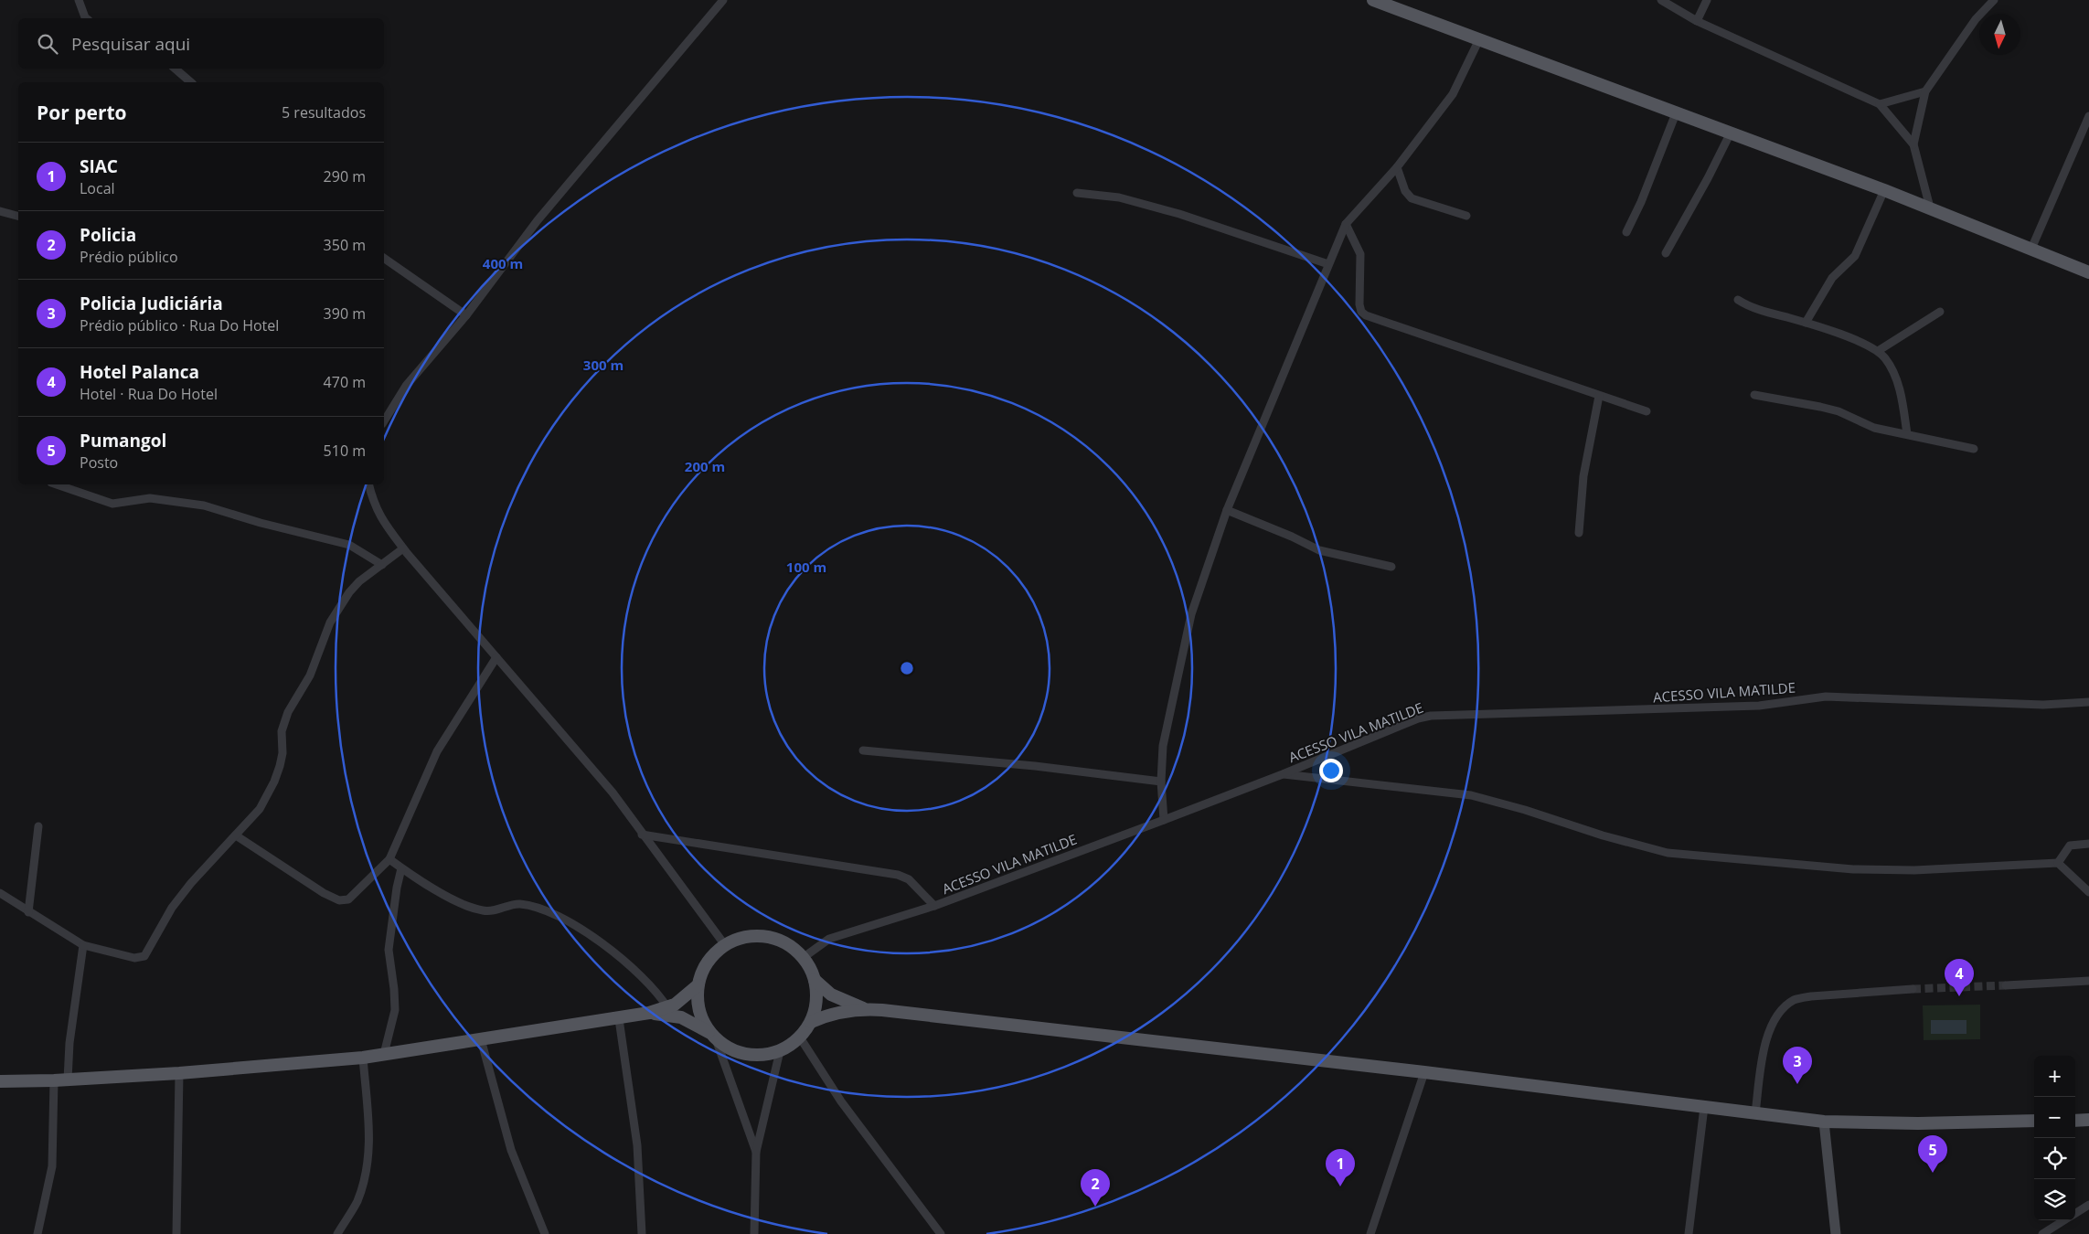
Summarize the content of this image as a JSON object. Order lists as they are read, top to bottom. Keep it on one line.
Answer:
{"streets":{"street":["ACESSO VILA MATILDE"]},"north":"bottom","page":{"search":"Pesquisar aqui","heading":["Por perto","5 resultados"],"list":[{"mark":"1","name":"SIAC","note":"Local","value":"290 m"},{"mark":"2","name":"Policia","note":"Prédio público","value":"350 m"},{"mark":"3","name":"Policia Judiciária","note":"Prédio público · Rua Do Hotel","value":"390 m"},{"mark":"4","name":"Hotel Palanca","note":"Hotel · Rua Do Hotel","value":"470 m"},{"mark":"5","name":"Pumangol","note":"Posto","value":"510 m"}],"pins":["4","3","5","1","2"],"map_buttons":["+","−"]},"rings":["400 m","300 m","200 m","100 m"]}
